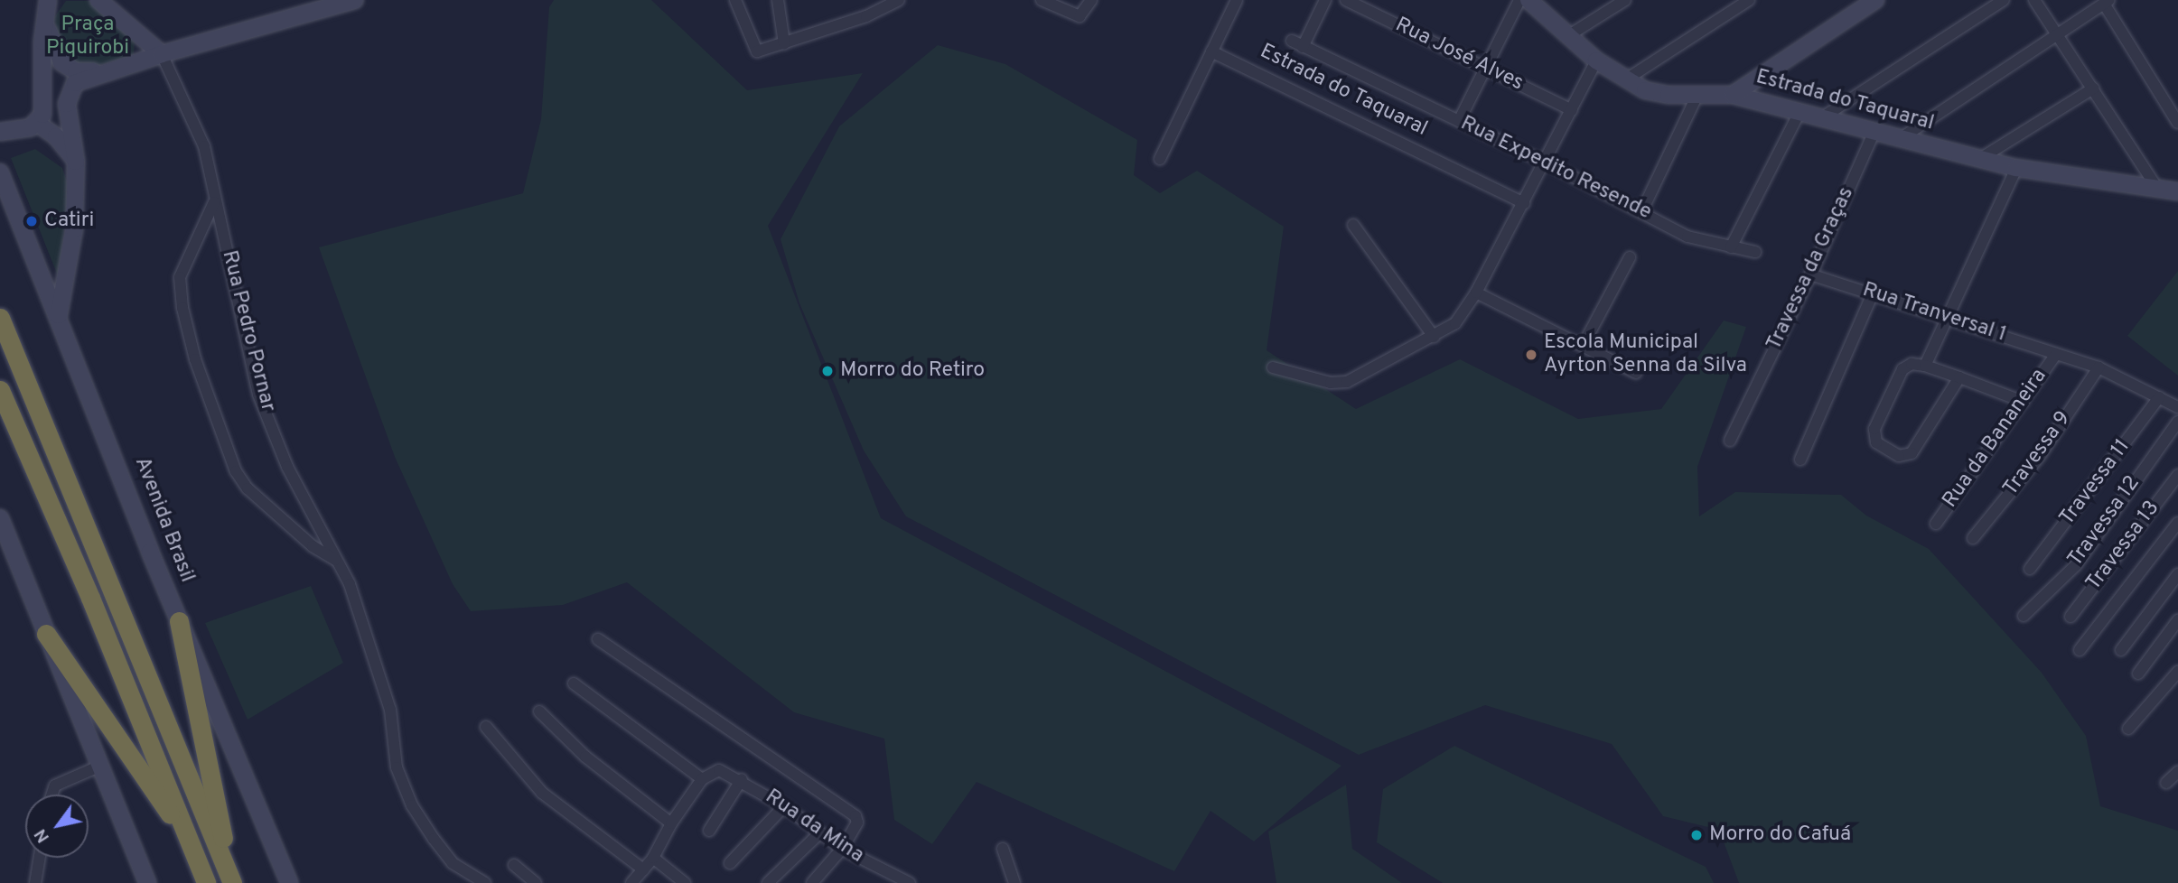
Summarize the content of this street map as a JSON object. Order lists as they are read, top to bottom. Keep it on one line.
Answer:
{"streets":{"street":["Rua José Alves","Estrada do Taquaral","Rua Expedito Resende","Travessa da Graças","Rua Tranversal 1","Rua Pedro Pornar","Rua da Bananeira","Travessa 9","Travessa 11","Avenida Brasil","Travessa 12","Travessa 13","Rua da Mina"]},"crossings":[["Estrada do Taquaral","Travessa da Graças"],["Travessa da Graças","Rua Tranversal 1"],["Rua Tranversal 1","Rua da Bananeira"],["Rua Tranversal 1","Travessa 9"],["Rua Tranversal 1","Travessa 11"]],"parks":["Praça Piquirobi"],"places":["Catiri","Escola Municipal Ayrton Senna da Silva","Morro do Retiro","Morro do Cafuá"],"north":"bottom left"}
